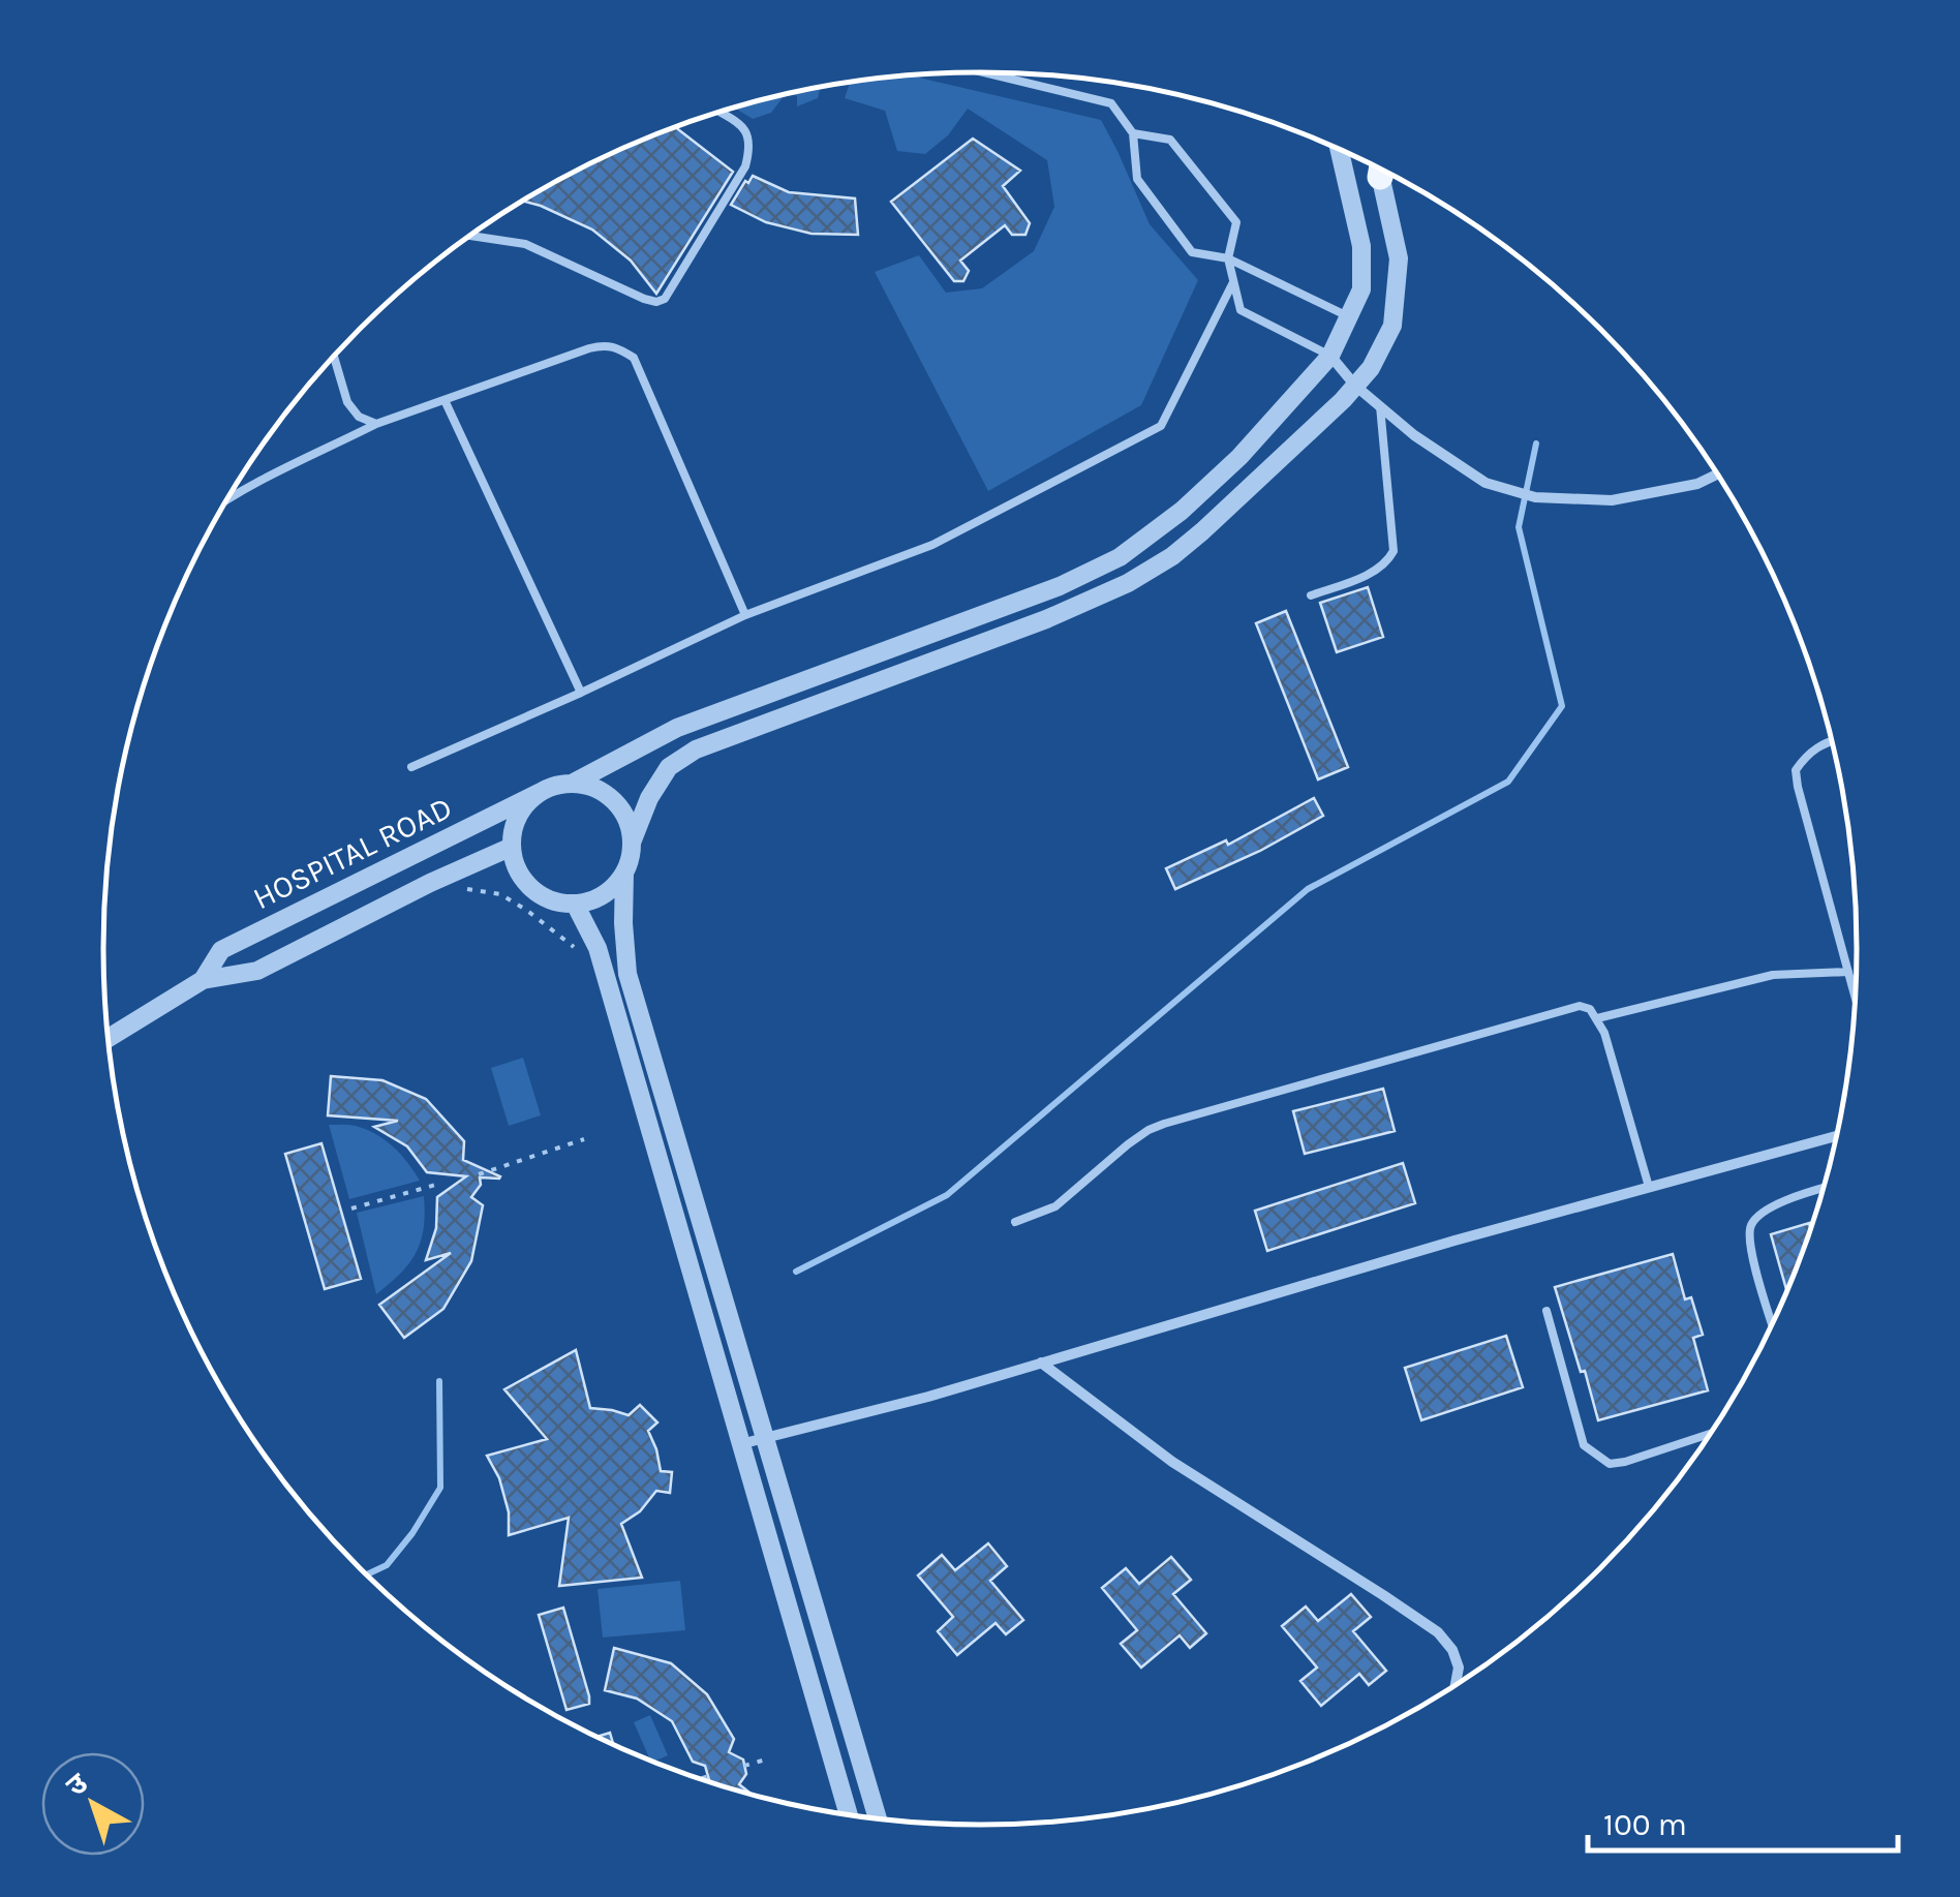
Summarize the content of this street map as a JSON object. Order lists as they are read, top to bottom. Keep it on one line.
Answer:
{"streets":{"street":["HOSPITAL ROAD"]},"scale_bar":"100 m","north":"top left"}
